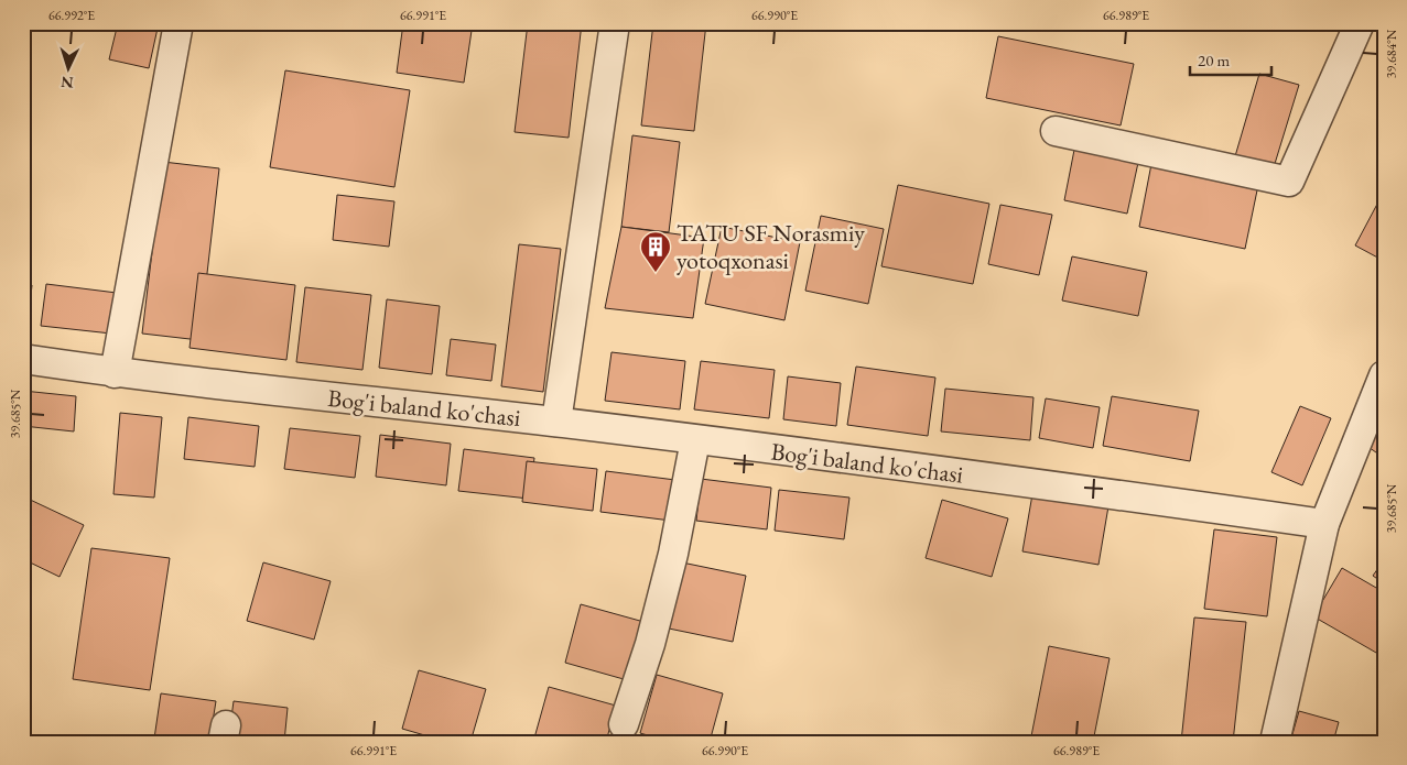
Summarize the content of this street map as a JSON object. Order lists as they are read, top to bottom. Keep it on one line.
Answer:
{"streets":{"street":["Bog'i baland ko'chasi"]},"places":{"building":["TATU SF Norasmiy yotoqxonasi"]},"scale_bar":"20 m","north":"bottom","coordinates":["66.992°E","66.991°E","66.990°E","66.989°E","39.684°N","39.685°N"]}
